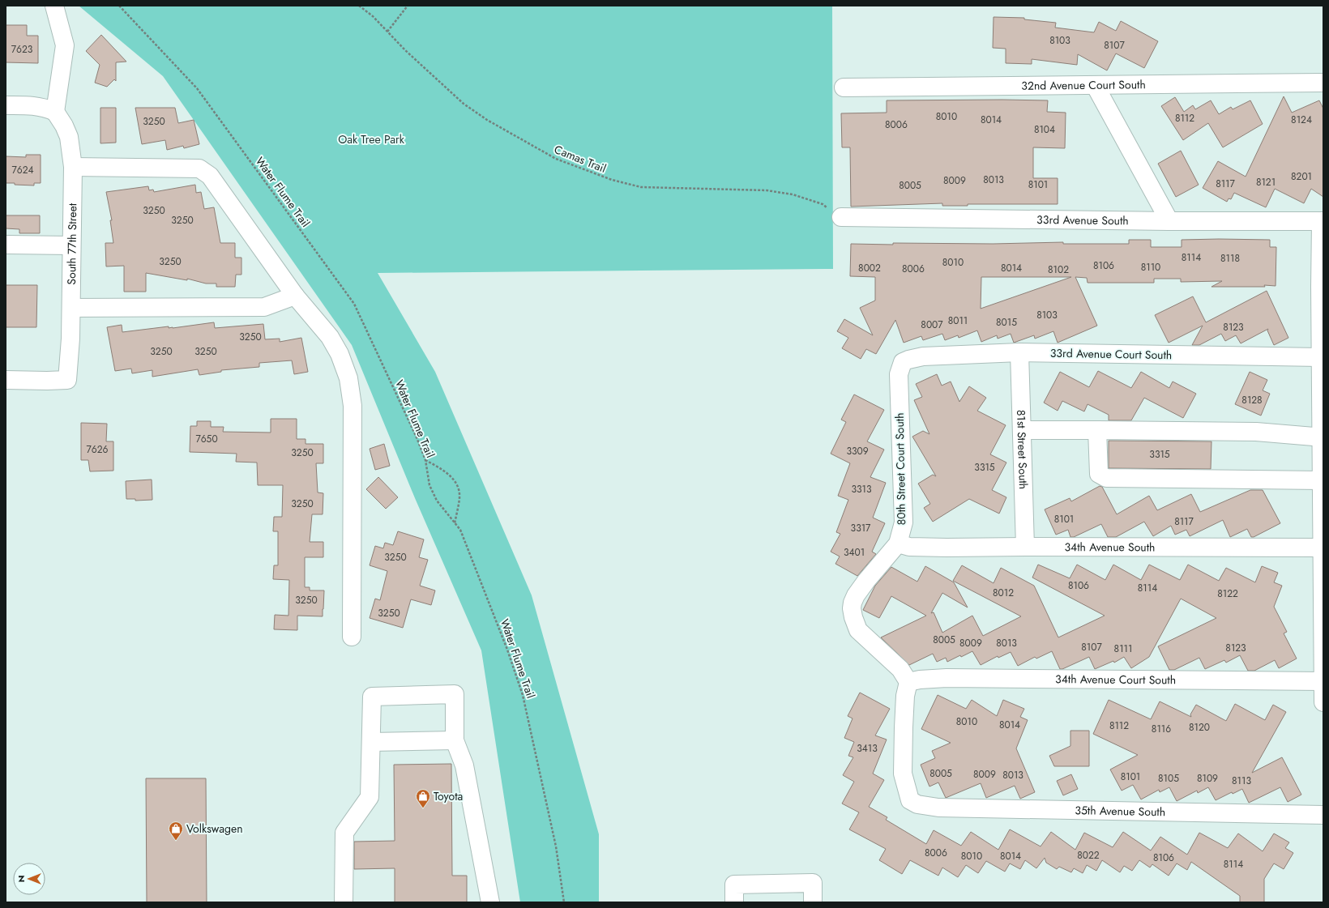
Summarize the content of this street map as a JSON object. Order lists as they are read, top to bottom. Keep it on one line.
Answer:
{"streets":{"street":["32nd Avenue Court South","33rd Avenue South","South 77th Street","33rd Avenue Court South","81st Street South","80th Street Court South","34th Avenue South","34th Avenue Court South","35th Avenue South"],"path":["Camas Trail","Water Flume Trail"]},"crossings":[["Camas Trail","33rd Avenue South"],["33rd Avenue Court South","81st Street South"],["33rd Avenue Court South","80th Street Court South"],["81st Street South","34th Avenue South"],["80th Street Court South","34th Avenue South"],["80th Street Court South","34th Avenue Court South"],["80th Street Court South","35th Avenue South"],["34th Avenue Court South","35th Avenue South"]],"parks":["Oak Tree Park"],"places":{"shop":["Toyota","Volkswagen"]},"house_numbers":["8103","8107","7623","8010","8112","8014","8124","3250","8006","8104","7624","8201","8013","8009","8121","8117","8101","8005","3250","3250","8114","8118","3250","8010","8106","8110","8002","8014","8006","8102","8103","8011","8015","8007","8123","3250","3250","3250","8128","7650","7626","3309","3250","3315","3315","3313","3250","8101","8117","3317","3401","3250","8106","8114","8012","8122","3250","3250","8005","8009","8013","8107","8123","8111","8010","8014","8112","8120","8116","3413","8005","8009","8013","8101","8105","8109","8113","8006","8022","8010","8014","8106","8114"],"north":"left"}
